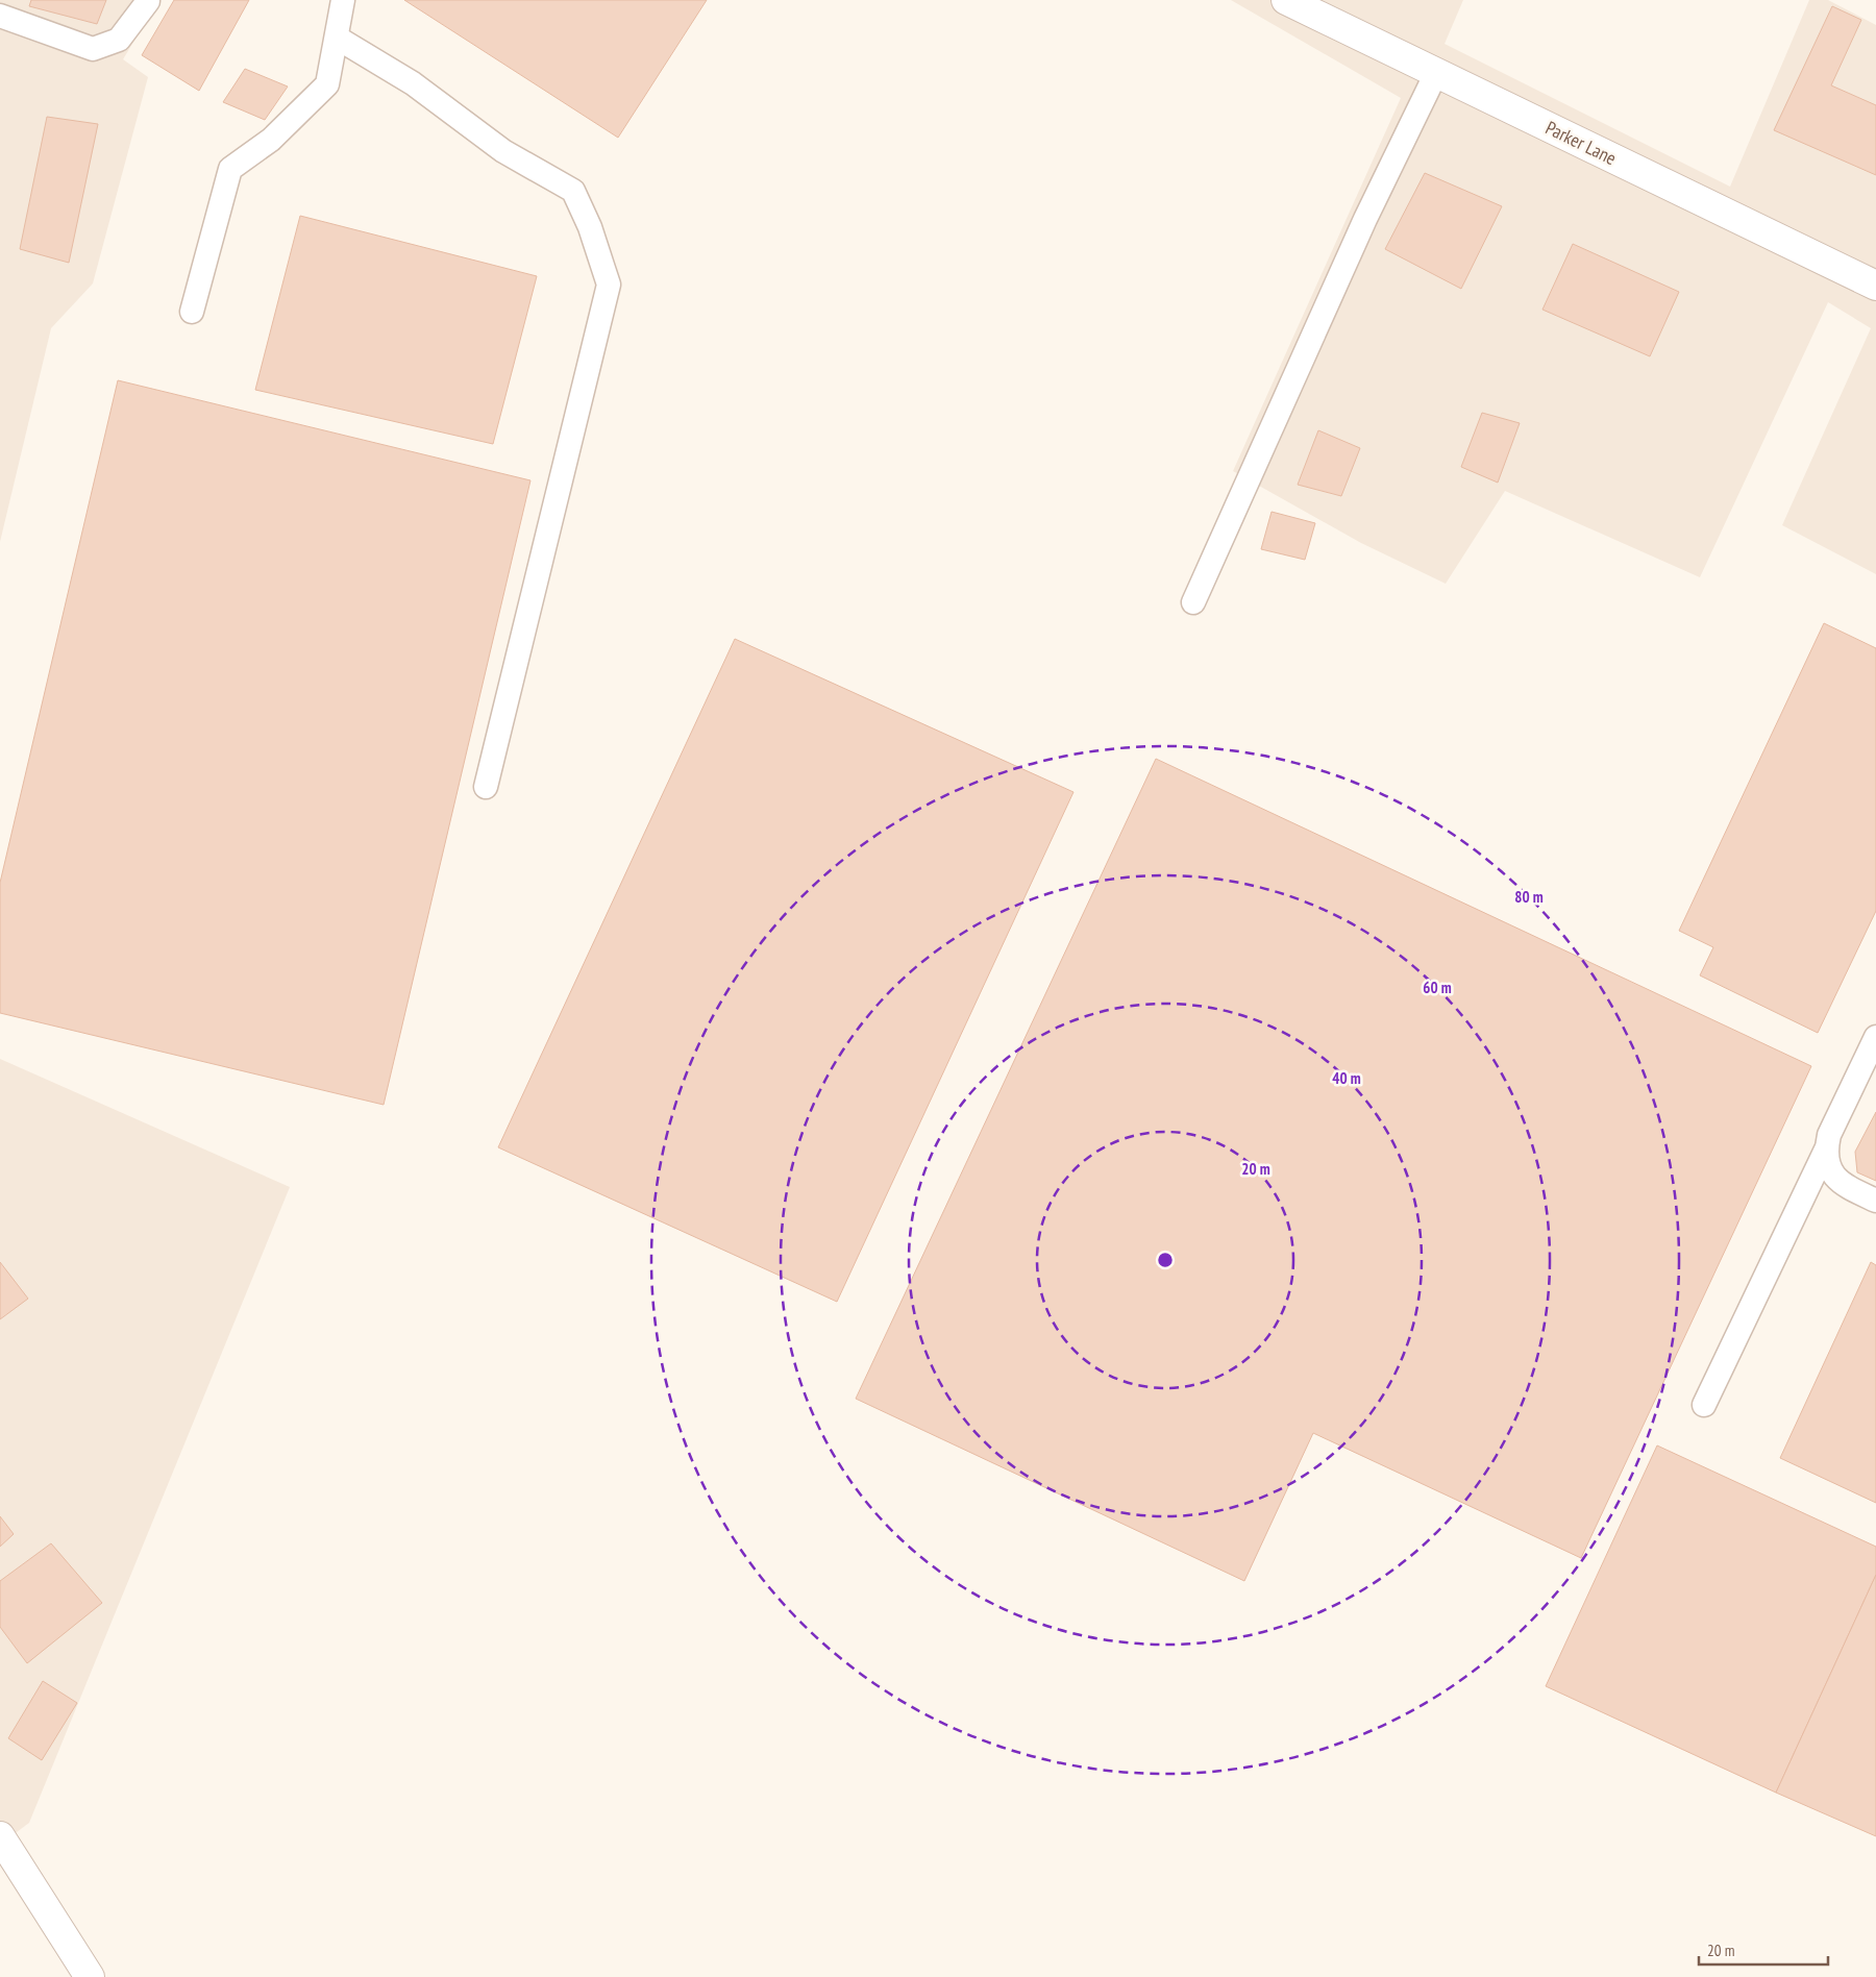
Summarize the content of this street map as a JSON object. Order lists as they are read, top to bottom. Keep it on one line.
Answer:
{"streets":{"street":["Parker Lane"]},"scale_bar":"20 m","rings":["80 m","60 m","40 m","20 m"]}
